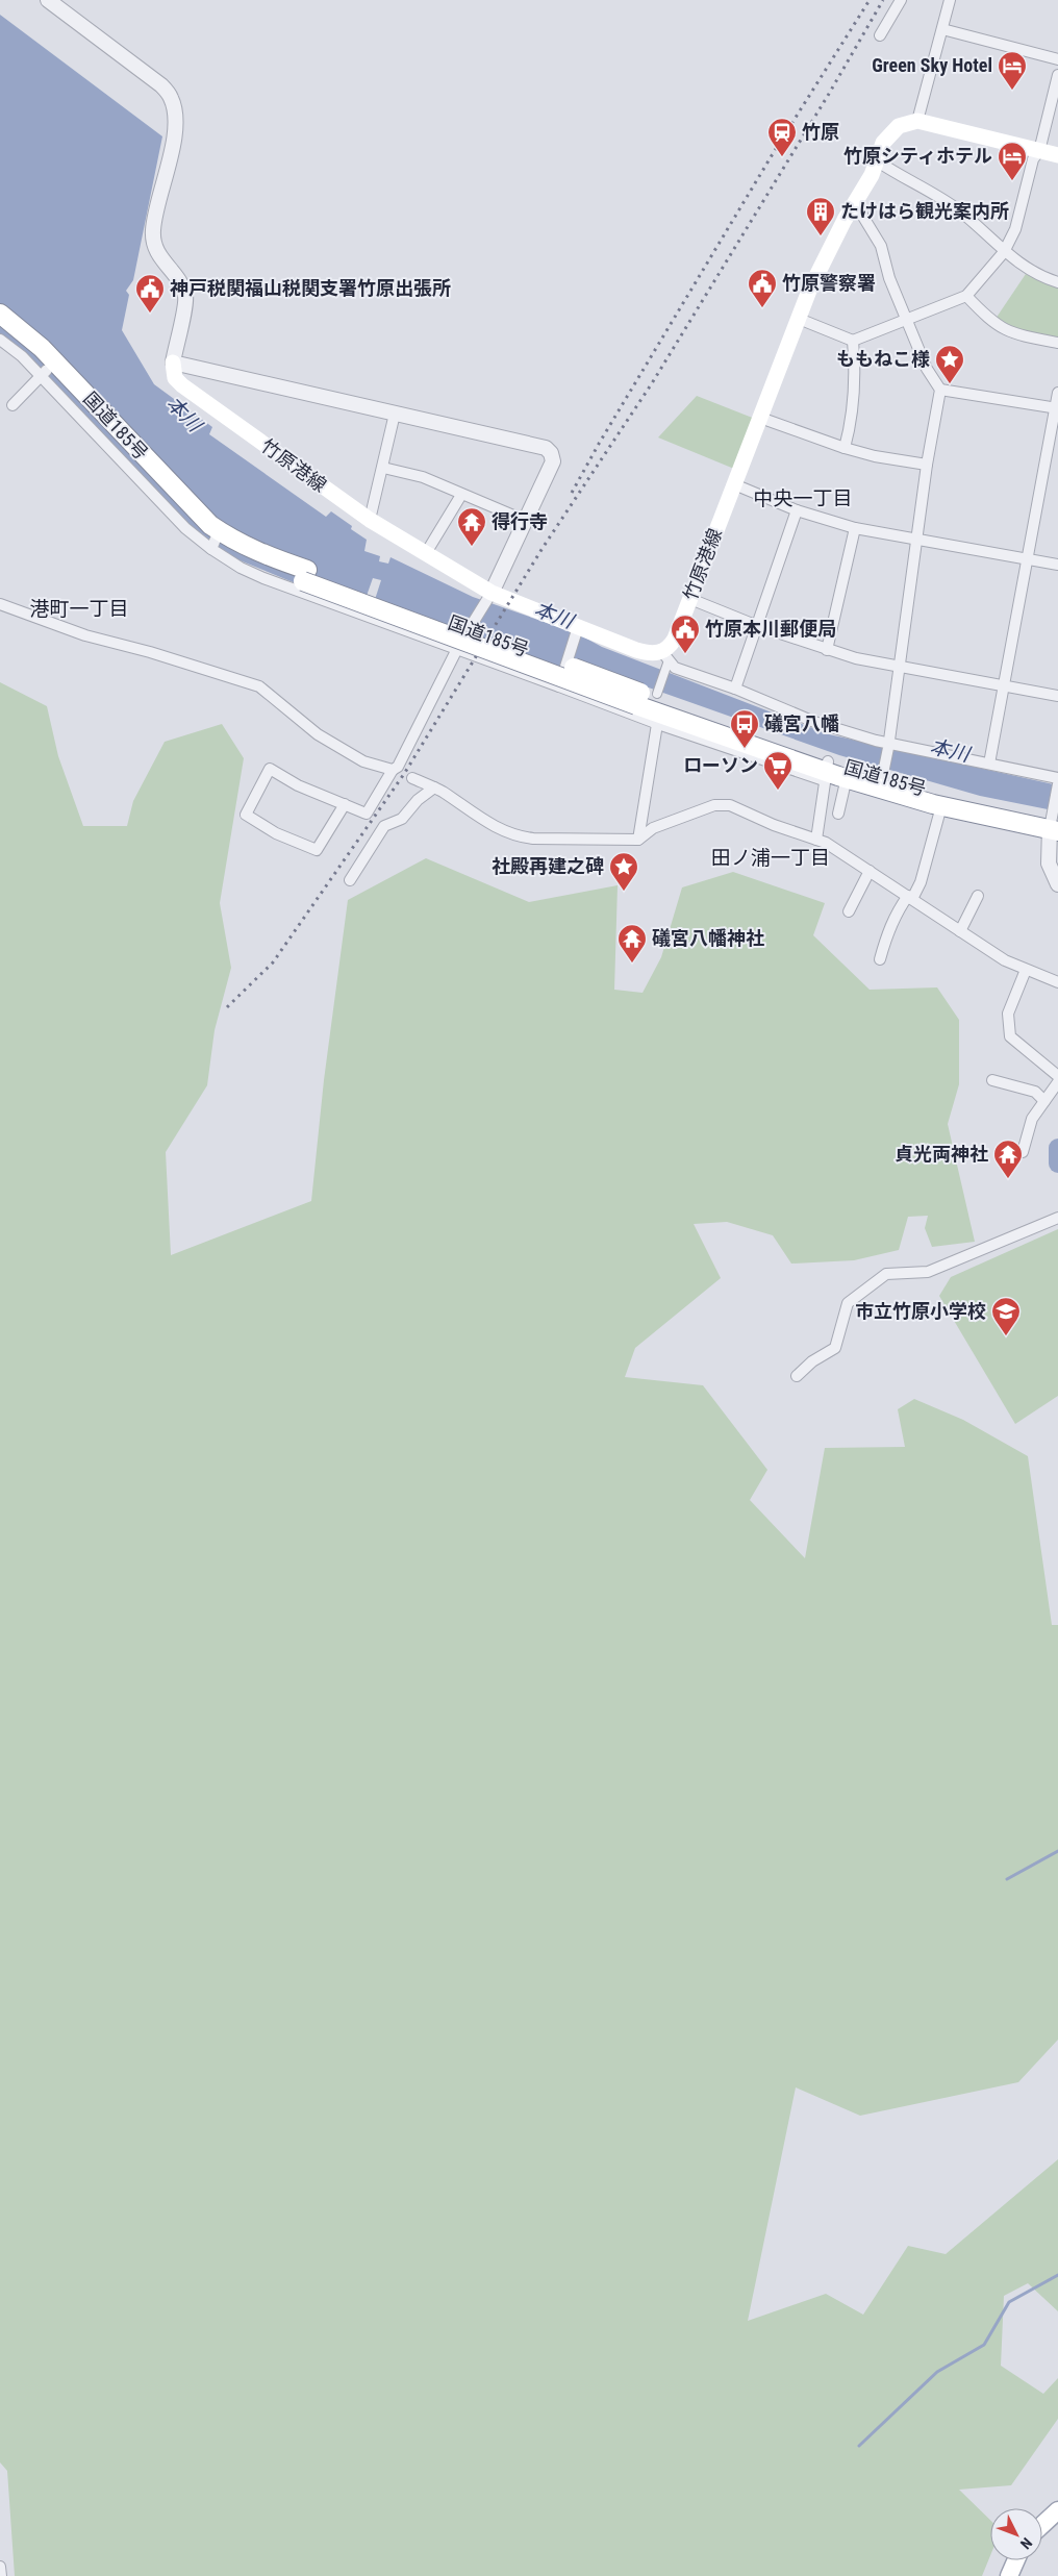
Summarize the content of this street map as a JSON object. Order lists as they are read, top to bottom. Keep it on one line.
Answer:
{"streets":{"highway":["国道185号"],"main road":["竹原港線"]},"districts":["中央一丁目","港町一丁目","田ノ浦一丁目"],"water":["本川"],"places":{"hotel":["Green Sky Hotel","竹原シティホテル"],"station":["竹原"],"building":["たけはら観光案内所"],"public building":["竹原警察署","神戸税関福山税関支署竹原出張所","竹原本川郵便局"],"place":["ももねこ様","社殿再建之碑"],"temple":["得行寺","礒宮八幡神社","貞光両神社"],"bus stop":["礒宮八幡"],"supermarket":["ローソン"],"school or university":["市立竹原小学校"]},"north":"bottom right"}
